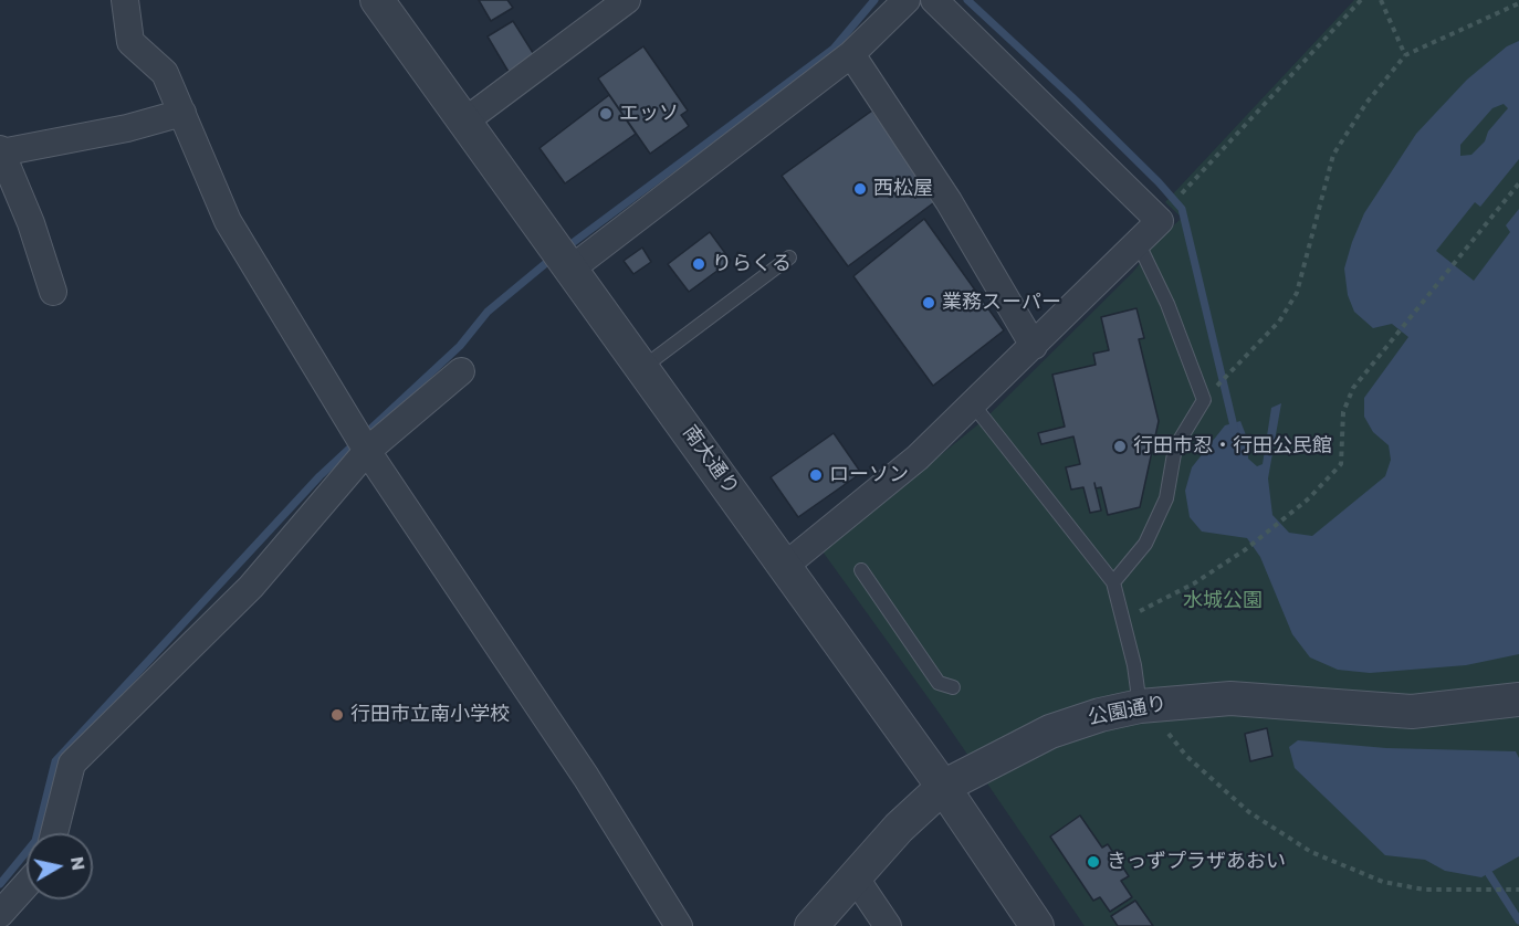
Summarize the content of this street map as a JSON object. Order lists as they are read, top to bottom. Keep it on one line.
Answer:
{"streets":{"street":["南大通り","公園通り"]},"crossings":[["南大通り","公園通り"]],"parks":["水城公園"],"places":["エッソ","西松屋","りらくる","業務スーパー","行田市忍・行田公民館","ローソン","行田市立南小学校","きっずプラザあおい"],"north":"right"}
